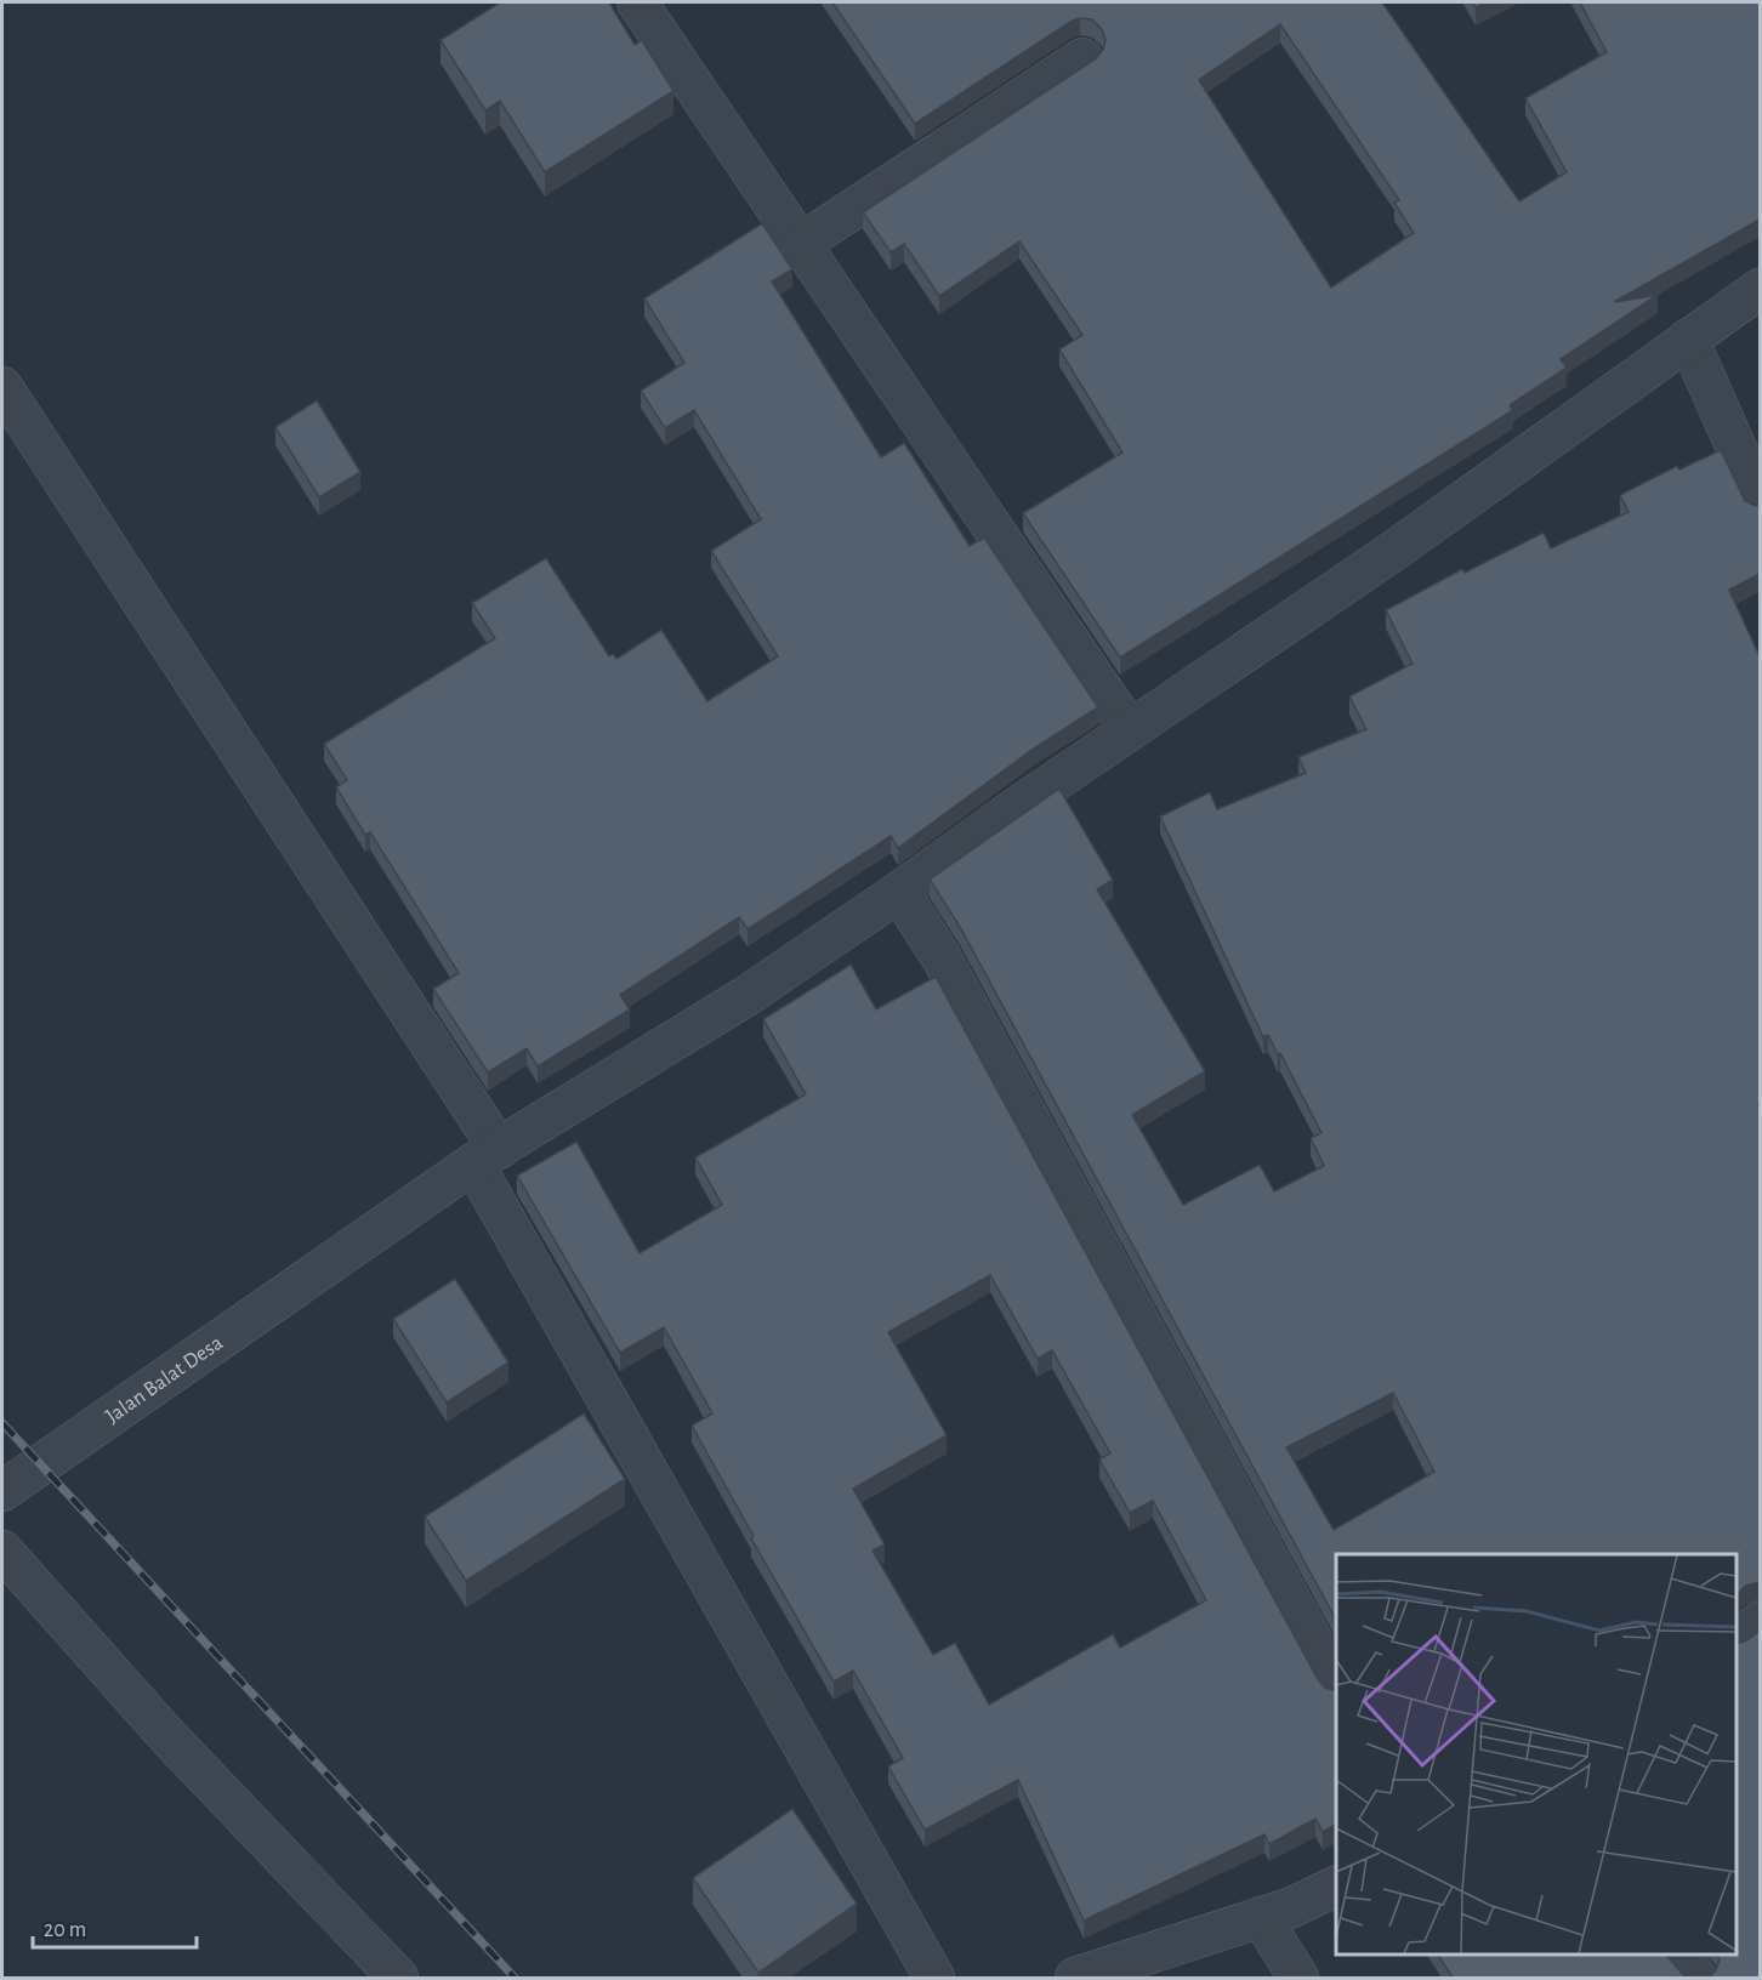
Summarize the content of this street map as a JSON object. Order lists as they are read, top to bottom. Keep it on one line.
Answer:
{"streets":{"street":["Jalan Balat Desa"]},"scale_bar":"20 m"}
